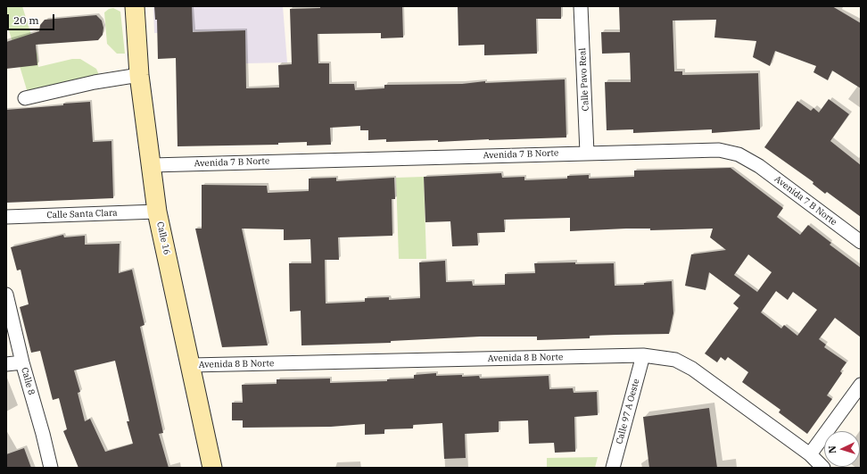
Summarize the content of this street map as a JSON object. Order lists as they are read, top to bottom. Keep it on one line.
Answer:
{"streets":{"main road":["Calle 16"],"street":["Calle Pavo Real","Avenida 7 B Norte","Calle Santa Clara","Avenida 8 B Norte","Calle 8","Calle 97 A Oeste"]},"crossings":[["Calle Pavo Real","Avenida 7 B Norte"],["Avenida 7 B Norte","Calle 16"],["Calle Santa Clara","Calle 16"],["Calle 16","Avenida 8 B Norte"],["Avenida 8 B Norte","Calle 97 A Oeste"]],"scale_bar":"20 m","north":"left"}
